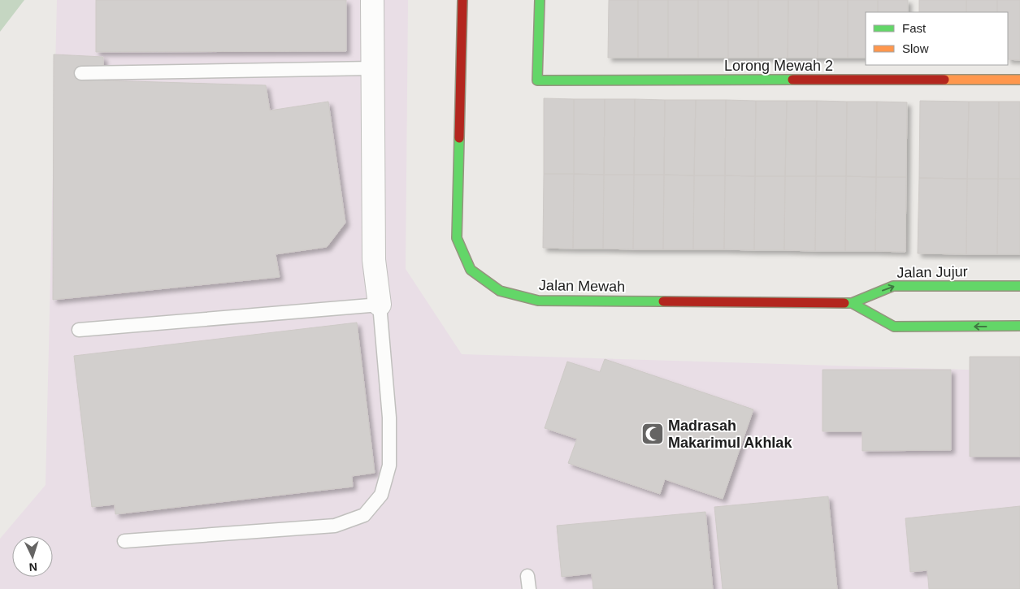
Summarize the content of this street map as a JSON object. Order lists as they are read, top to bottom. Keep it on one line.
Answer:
{"streets":{"street":["Lorong Mewah 2","Jalan Jujur","Jalan Mewah"]},"crossings":[["Jalan Jujur","Jalan Mewah"]],"places":{"mosque":["Madrasah Makarimul Akhlak"]},"legend":["Fast","Slow"],"north":"bottom"}
